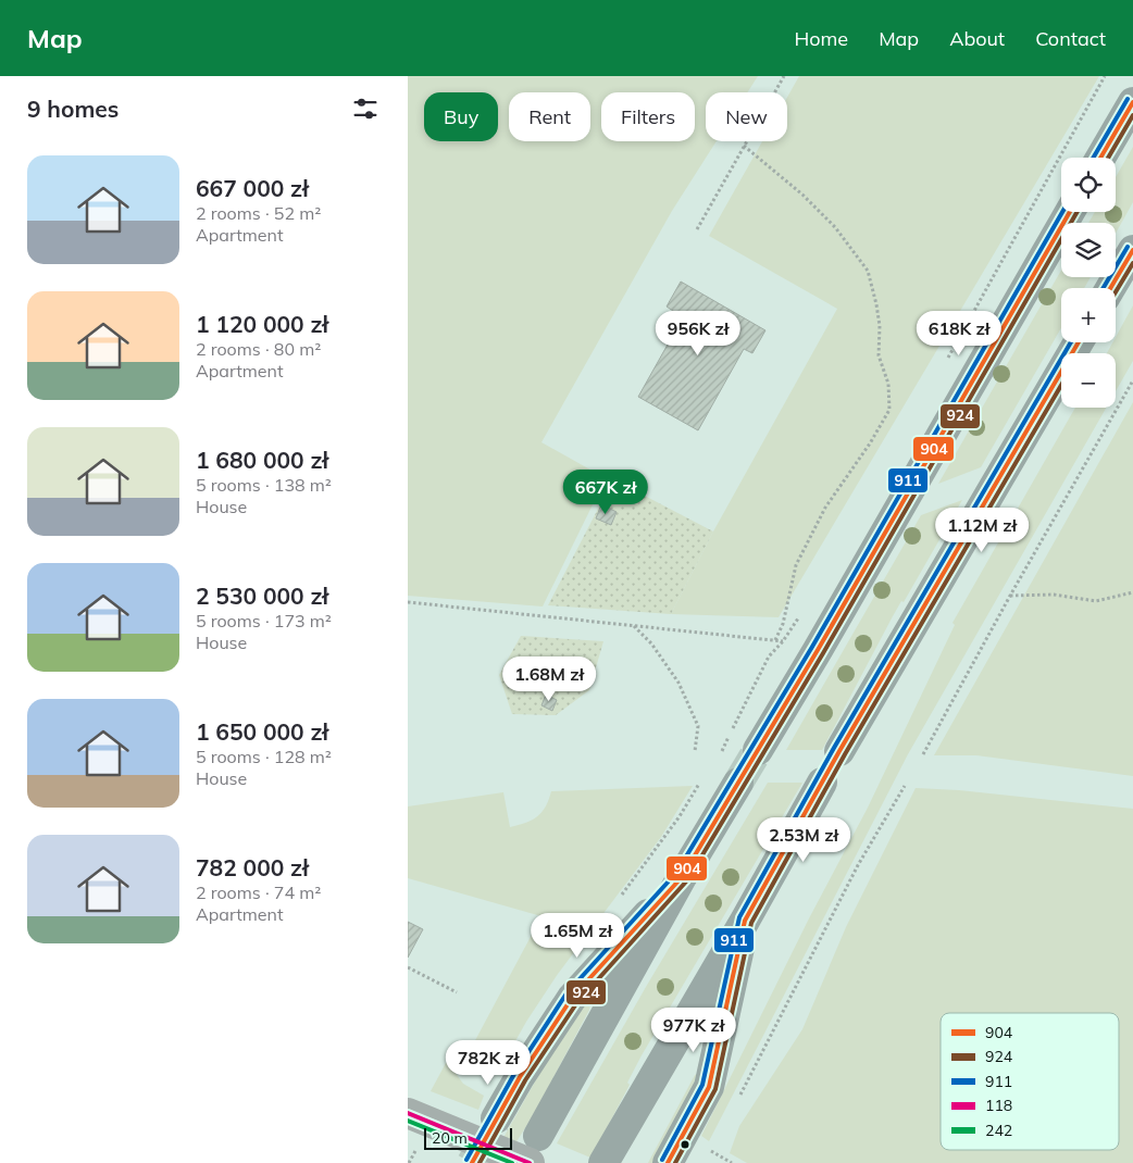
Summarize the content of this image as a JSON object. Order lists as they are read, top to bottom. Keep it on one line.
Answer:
{"lines":["transit line 911","transit line 904","transit line 924","transit line 118","transit line 242"],"legend":["904","924","911","118","242"],"scale_bar":"20 m","page":{"header":"Map","nav":["Home","Map","About","Contact"],"heading":"9 homes","chip":["Buy","Rent","Filters","New"],"list":[{"name":"667 000 zł","note":"2 rooms · 52 m² · Apartment"},{"name":"1 120 000 zł","note":"2 rooms · 80 m² · Apartment"},{"name":"1 680 000 zł","note":"5 rooms · 138 m² · House"},{"name":"2 530 000 zł","note":"5 rooms · 173 m² · House"},{"name":"1 650 000 zł","note":"5 rooms · 128 m² · House"},{"name":"782 000 zł","note":"2 rooms · 74 m² · Apartment"}],"map_buttons":["+","−"],"price":["956K zł","618K zł","667K zł","1.12M zł","1.68M zł","2.53M zł","1.65M zł","977K zł","782K zł"],"scale":"20 m"}}
